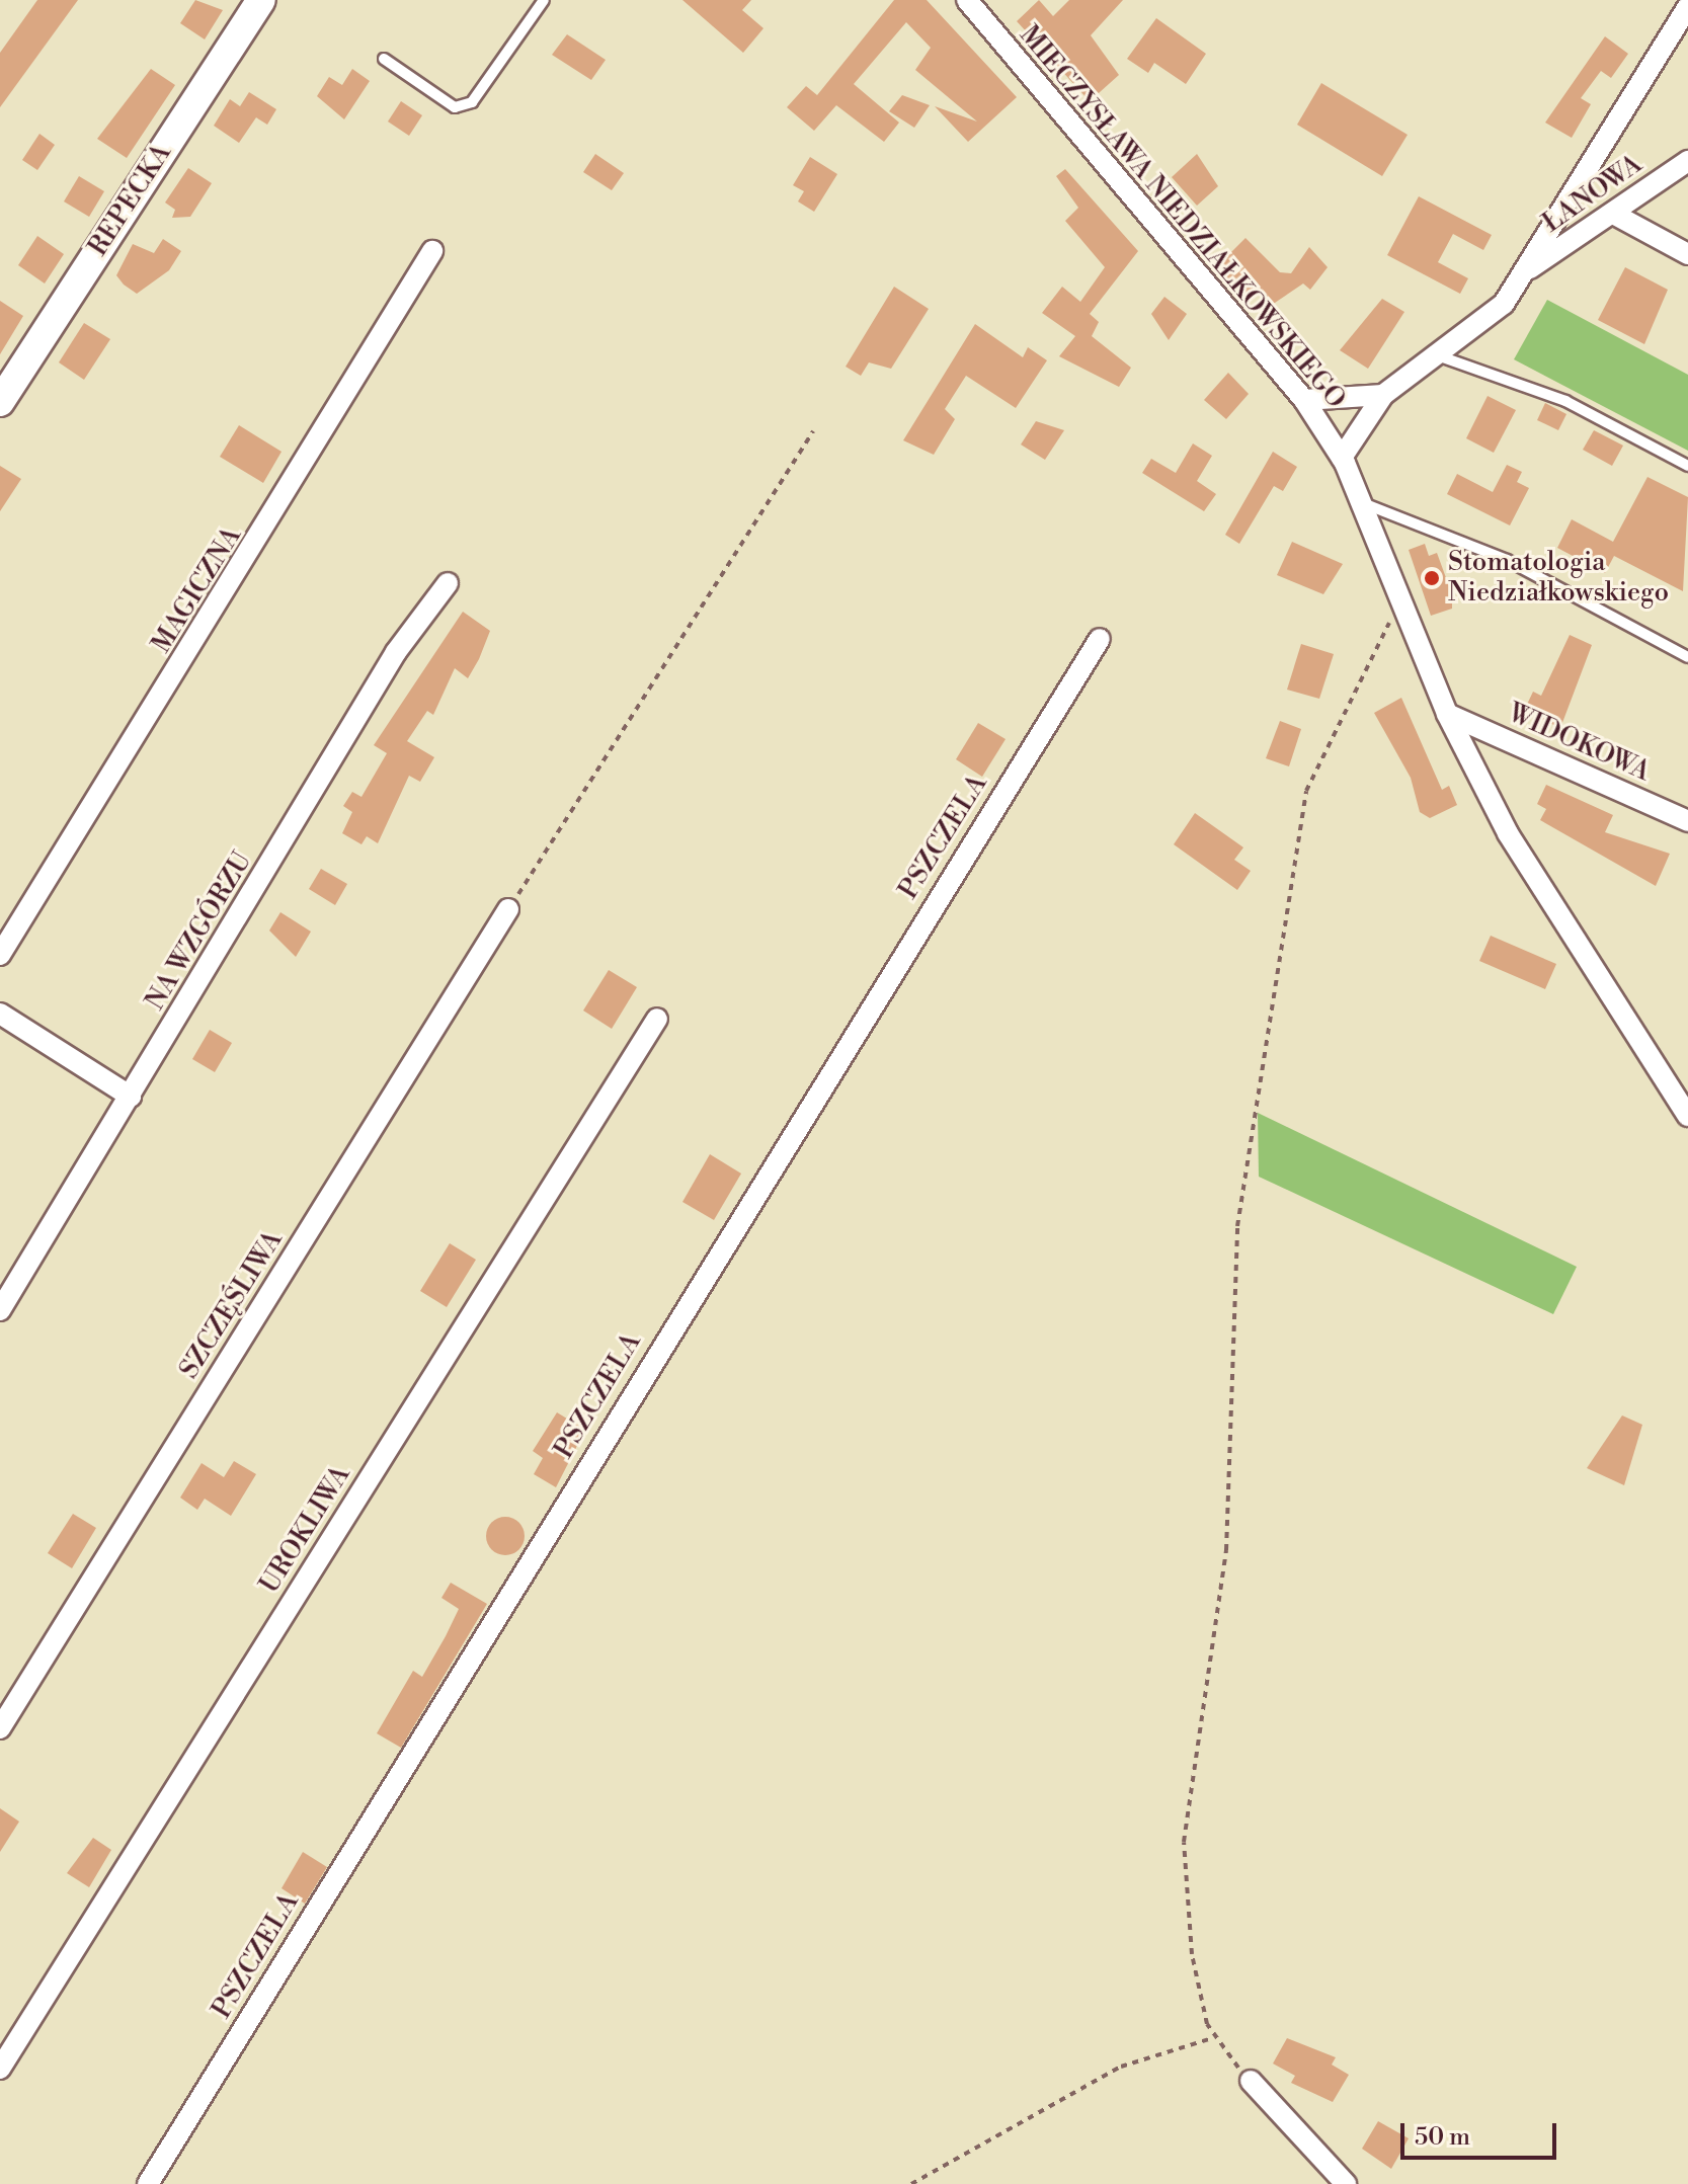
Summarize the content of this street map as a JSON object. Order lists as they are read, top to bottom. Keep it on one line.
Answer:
{"streets":{"street":["ŁANOWA","REPECKA","MIECZYSŁAWA NIEDZIAŁKOWSKIEGO","MAGICZNA","WIDOKOWA","PSZCZELA","NA WZGÓRZU","SZCZĘŚLIWA","UROKLIWA"]},"crossings":[["MIECZYSŁAWA NIEDZIAŁKOWSKIEGO","WIDOKOWA"]],"places":["Stomatologia Niedziałkowskiego"],"scale_bar":"50 m"}
